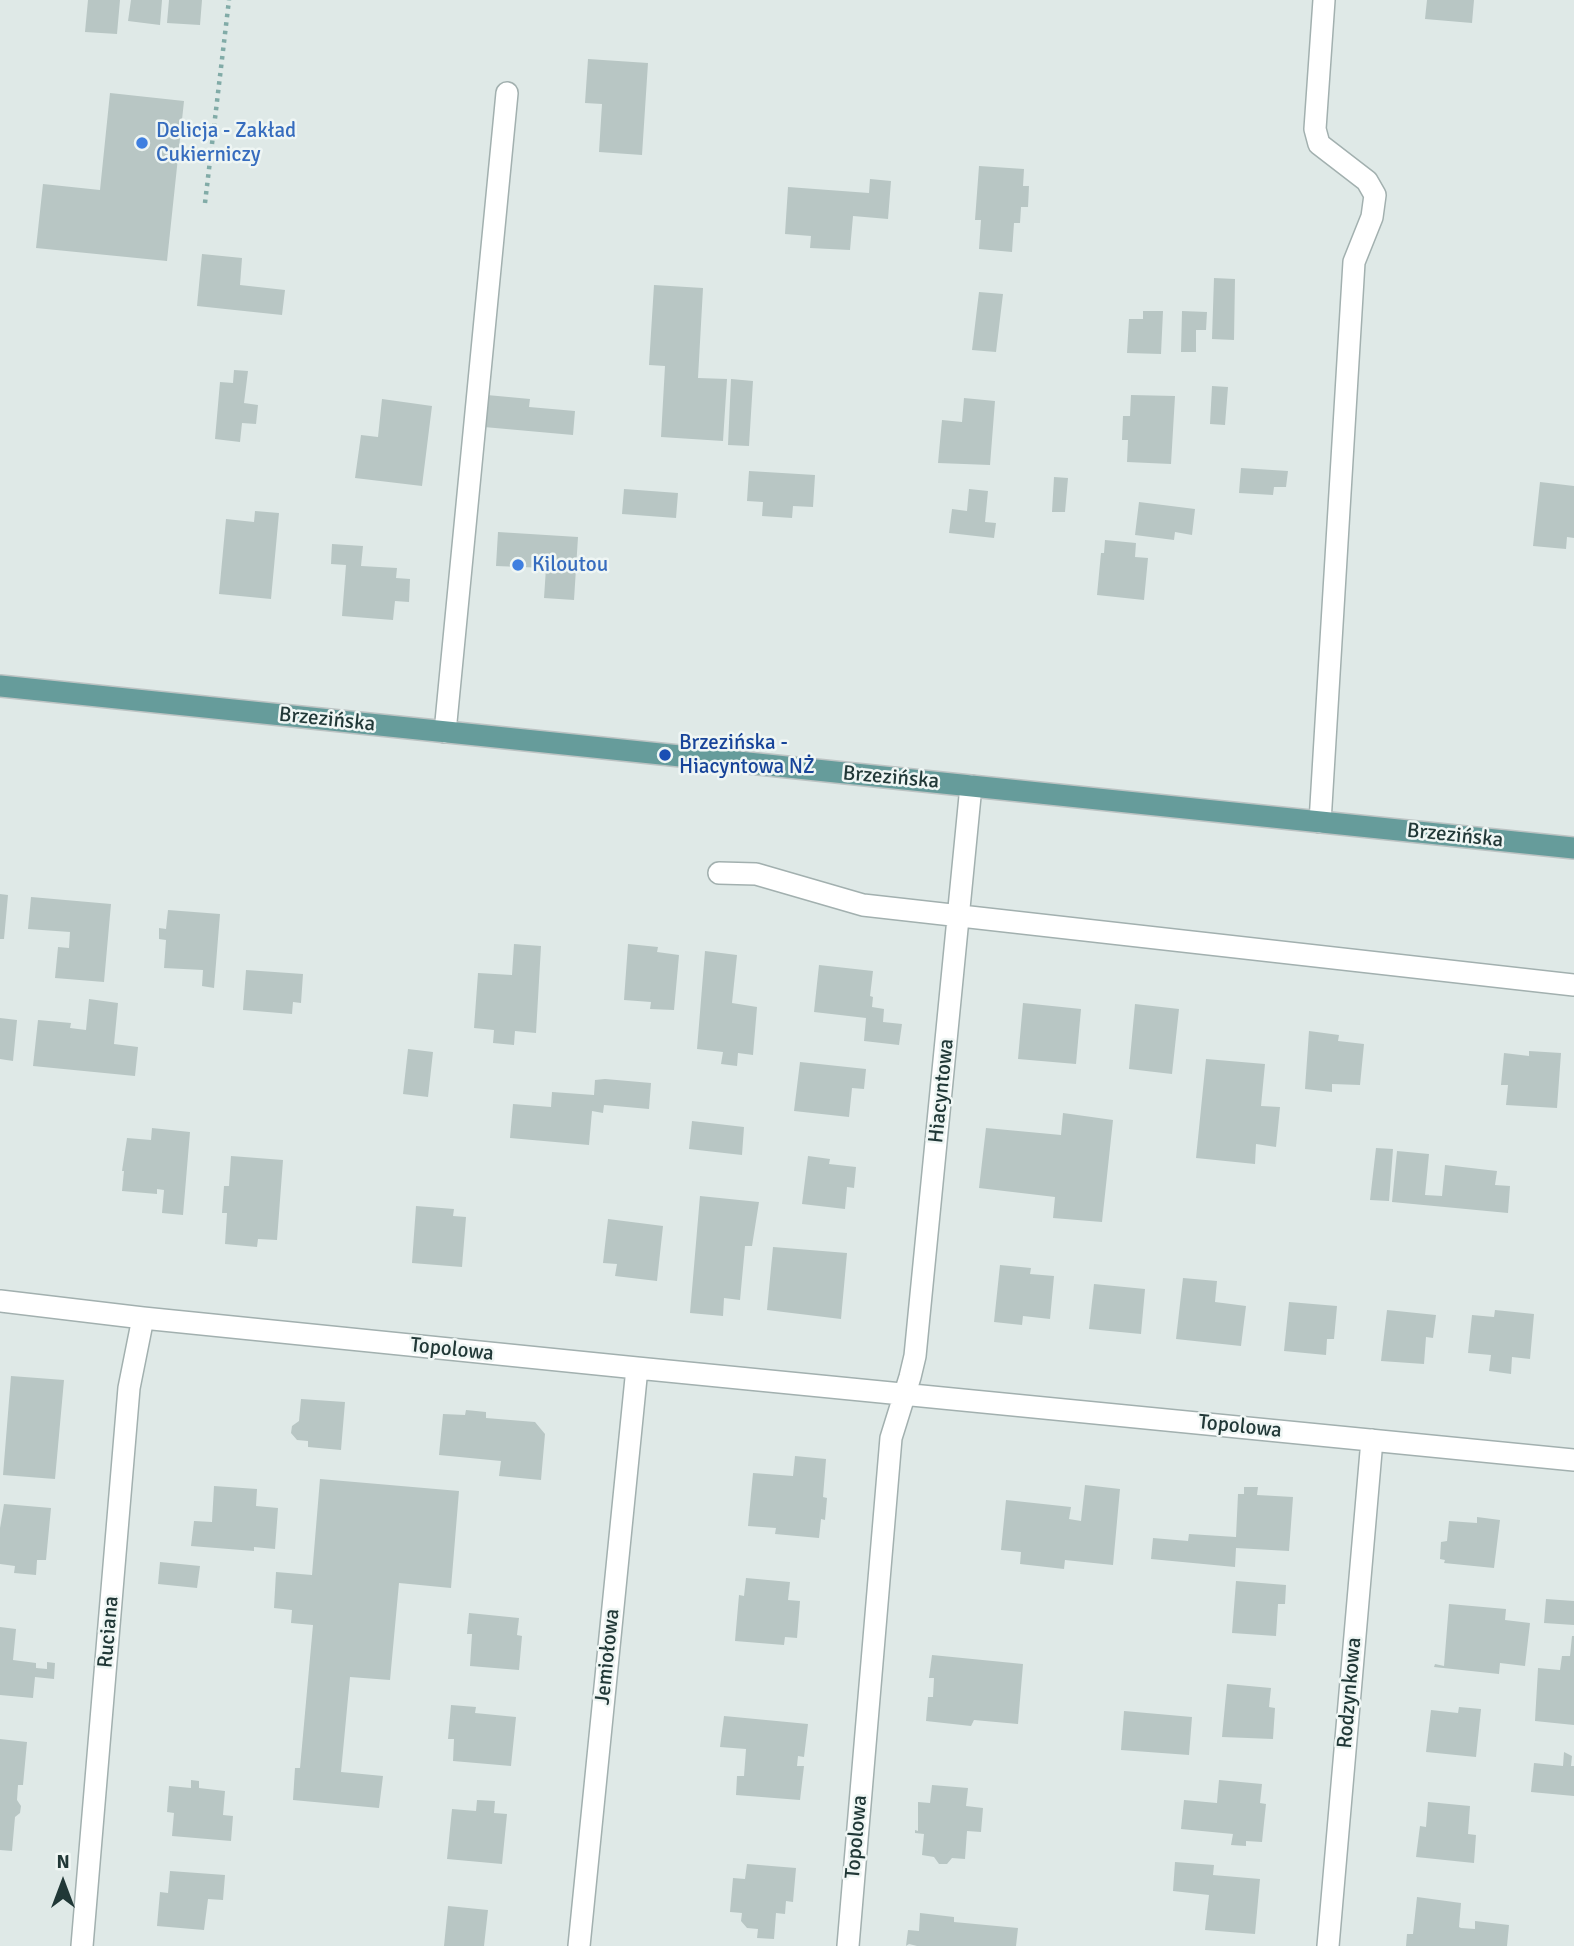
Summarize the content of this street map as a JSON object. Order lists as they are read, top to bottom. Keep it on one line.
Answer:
{"streets":{"main road":["Brzezińska"],"street":["Hiacyntowa","Topolowa","Ruciana","Jemiołowa","Rodzynkowa"]},"crossings":[["Brzezińska","Hiacyntowa"],["Hiacyntowa","Topolowa"],["Topolowa","Ruciana"],["Topolowa","Jemiołowa"],["Topolowa","Rodzynkowa"]],"places":["Delicja - Zakład Cukierniczy","Kiloutou","Brzezińska - Hiacyntowa NŻ"],"north":"top"}
